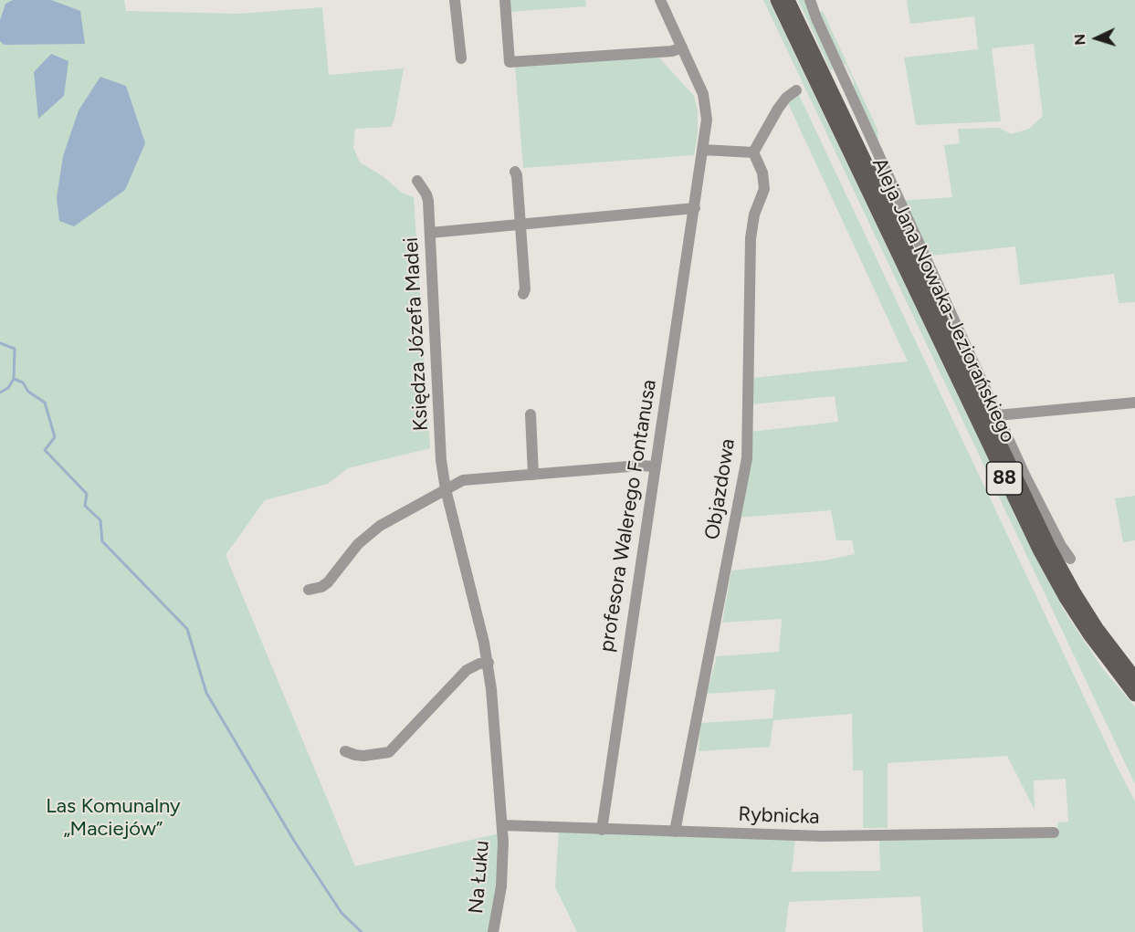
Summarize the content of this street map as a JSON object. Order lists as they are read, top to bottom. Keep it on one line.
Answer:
{"streets":{"main road":["Aleja Jana Nowaka-Jeziorańskiego","88"],"street":["Księdza Józefa Madei","Objazdowa","profesora Walerego Fontanusa","Rybnicka","Na Łuku"]},"crossings":[["Księdza Józefa Madei","Rybnicka"],["Księdza Józefa Madei","Na Łuku"],["Objazdowa","Rybnicka"],["profesora Walerego Fontanusa","Rybnicka"],["Rybnicka","Na Łuku"]],"parks":["Las Komunalny „Maciejów”"],"north":"left"}
